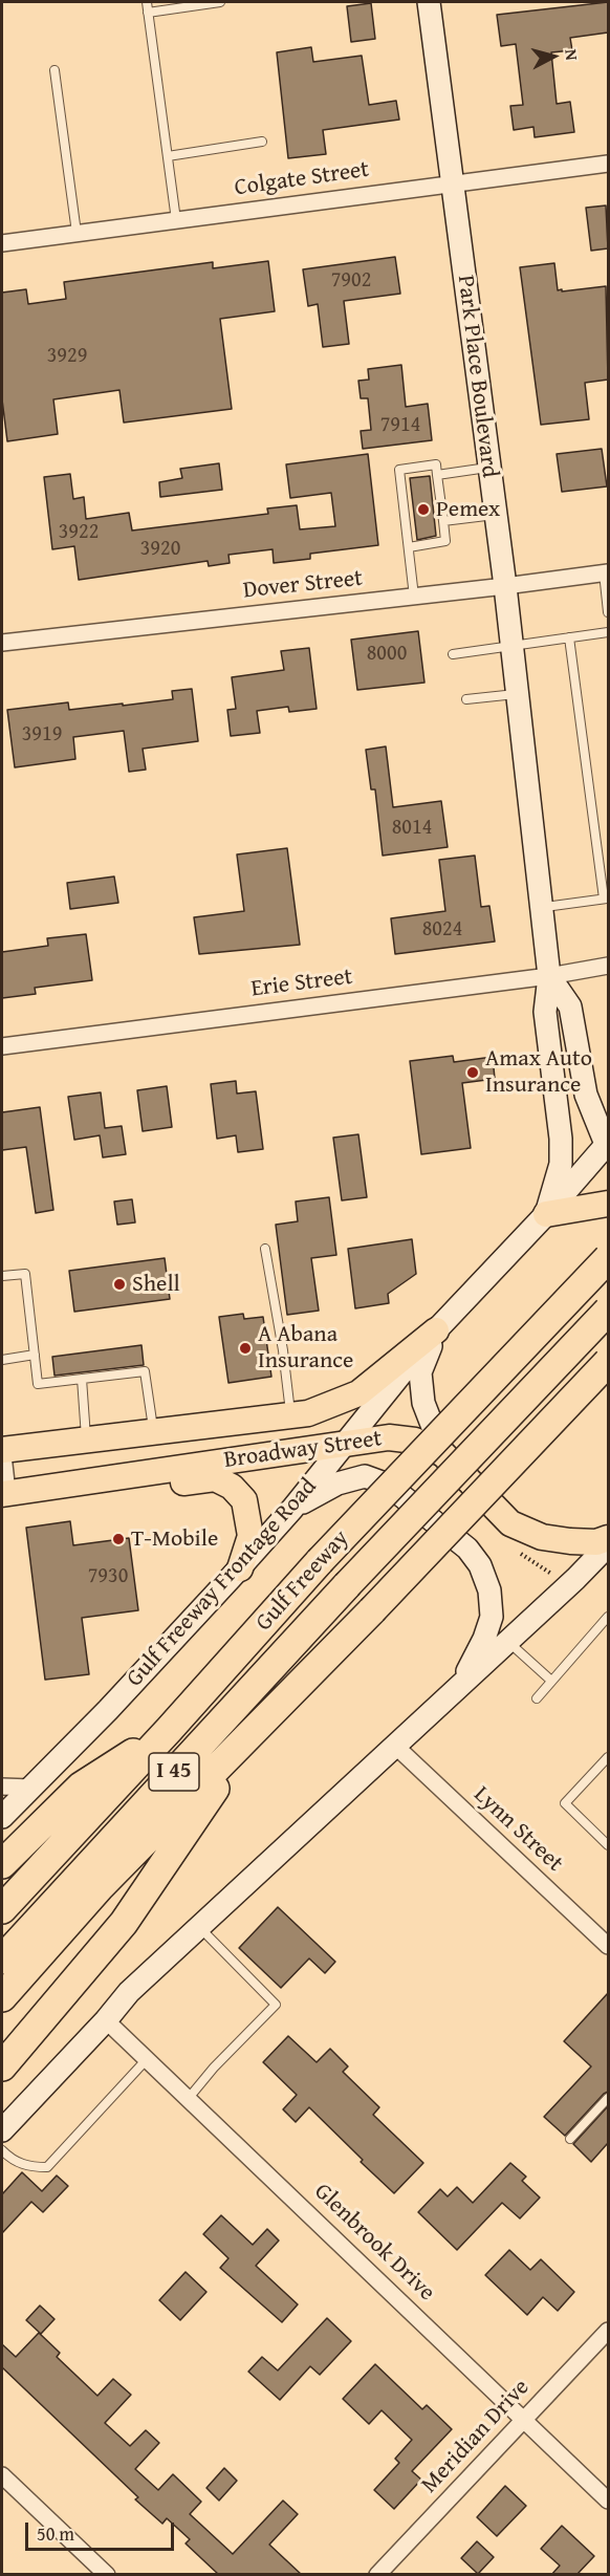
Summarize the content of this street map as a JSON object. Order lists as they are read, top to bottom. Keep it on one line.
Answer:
{"streets":{"highway":["Gulf Freeway","I 45"],"main road":["Park Place Boulevard","Broadway Street","Gulf Freeway Frontage Road"],"street":["Colgate Street","Dover Street","Erie Street","Lynn Street","Glenbrook Drive","Meridian Drive"]},"crossings":[["Colgate Street","Park Place Boulevard"],["Park Place Boulevard","Dover Street"],["Park Place Boulevard","Erie Street"],["Park Place Boulevard","Gulf Freeway Frontage Road"],["Broadway Street","Gulf Freeway Frontage Road"],["Glenbrook Drive","Meridian Drive"]],"places":["Pemex","Amax Auto Insurance","Shell","A Abana Insurance","T-Mobile"],"house_numbers":["7902","3929","7914","3922","3920","8000","3919","8014","8024","7930"],"scale_bar":"50 m","north":"right"}
